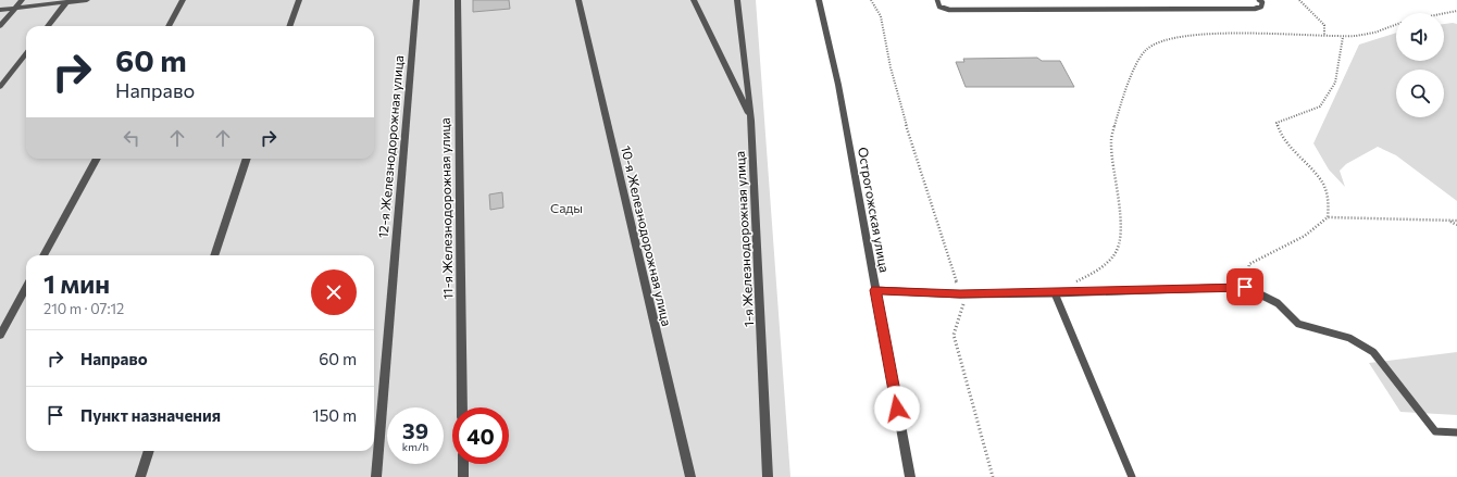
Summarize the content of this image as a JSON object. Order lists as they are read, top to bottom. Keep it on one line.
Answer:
{"streets":{"street":["12-я Железнодорожная улица","11-я Железнодорожная улица","Острогожская улица","10-я Железнодорожная улица","1-я Железнодорожная улица"]},"parks":["Сады"],"page":{"turn":["60 m","Направо"],"heading":["1 мин","210 m · 07:12"],"list":[{"name":"Направо","value":"60 m"},{"name":"Пункт назначения","value":"150 m"}],"speed":"39 km/h","limit":"40"}}
